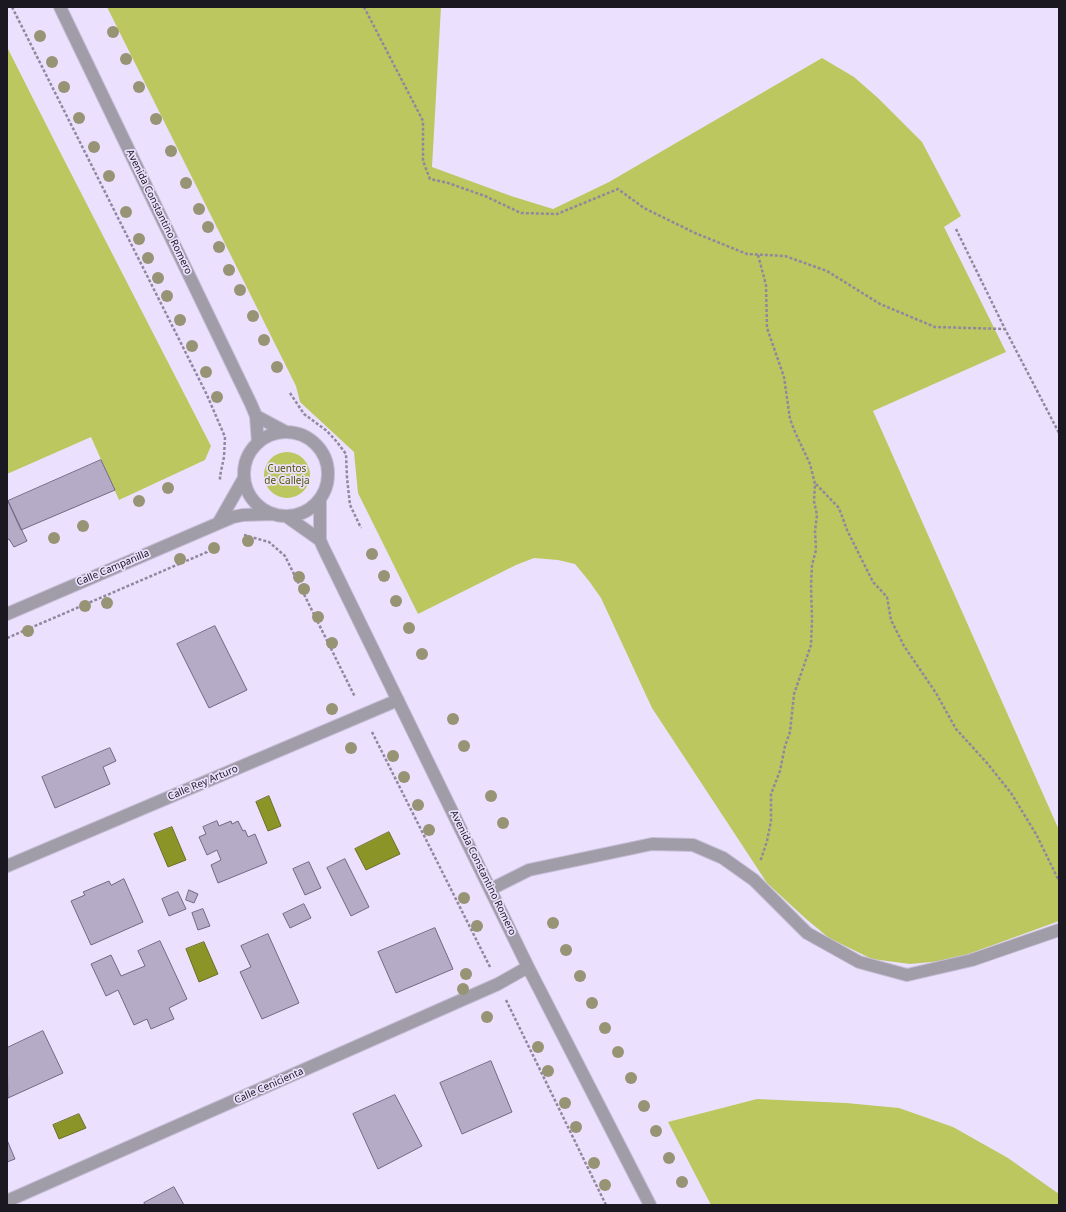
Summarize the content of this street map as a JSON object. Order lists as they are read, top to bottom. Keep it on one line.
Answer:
{"streets":{"street":["Avenida Constantino Romero","Calle Campanilla","Calle Rey Arturo","Calle Cenicienta"]},"crossings":[["Avenida Constantino Romero","Calle Campanilla"],["Avenida Constantino Romero","Calle Rey Arturo"],["Avenida Constantino Romero","Calle Cenicienta"]],"parks":["Cuentos de Calleja"]}
